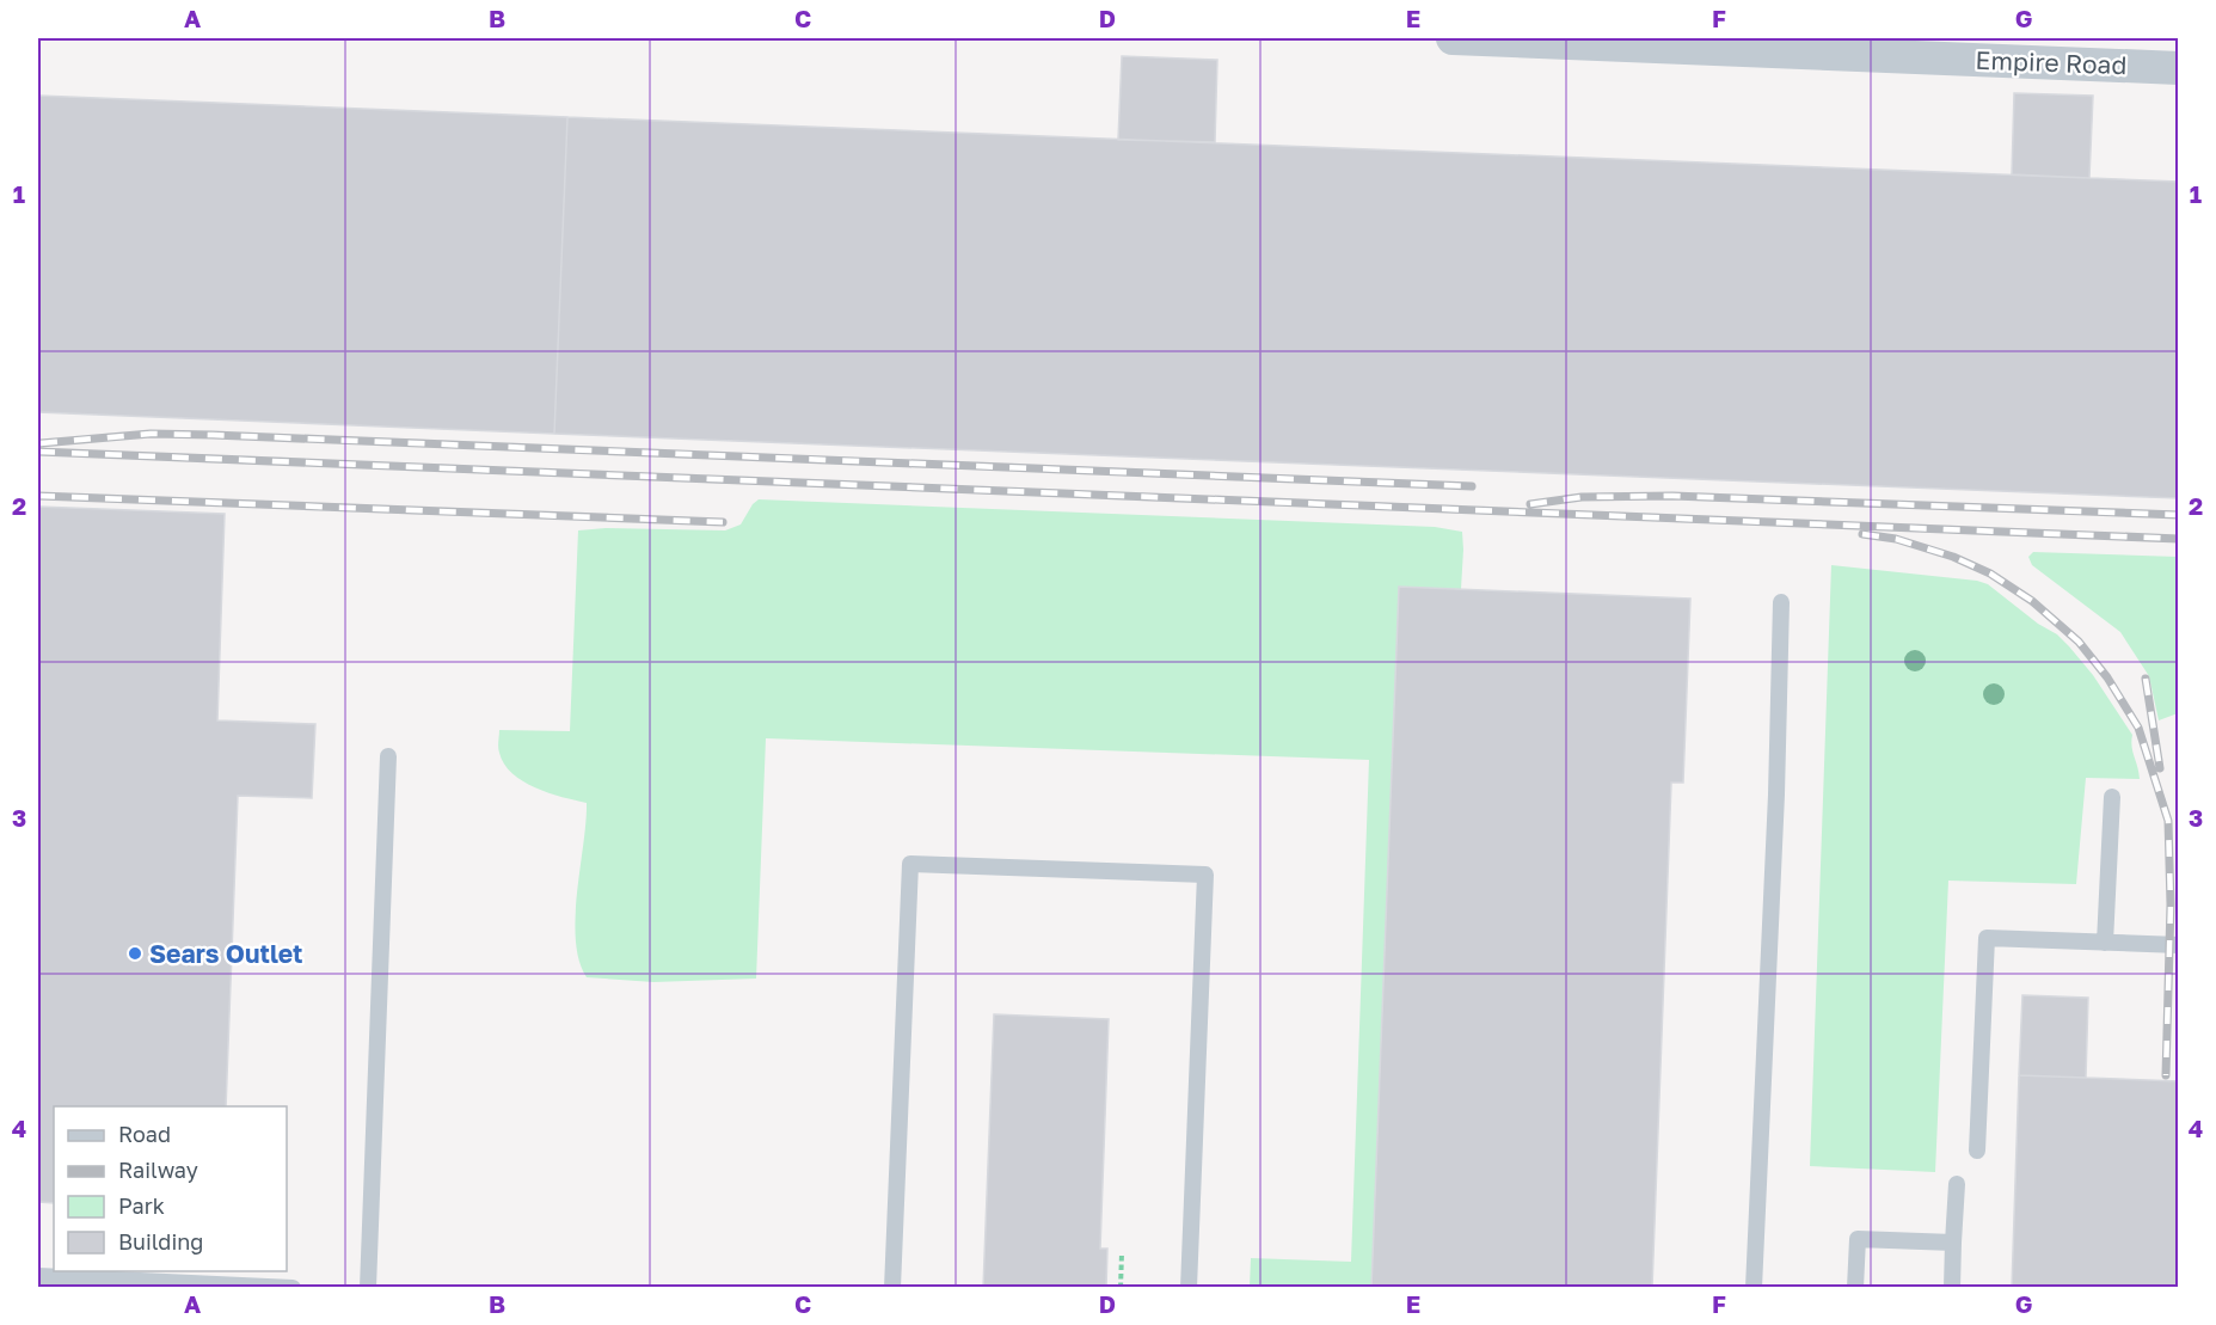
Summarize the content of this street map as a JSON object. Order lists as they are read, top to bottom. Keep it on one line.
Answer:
{"streets":{"street":["Empire Road"]},"places":["Sears Outlet"],"legend":["Road","Railway","Park","Building"],"grid":{"columns":["A","B","C","D","E","F","G"],"rows":["1","2","3","4"]}}
